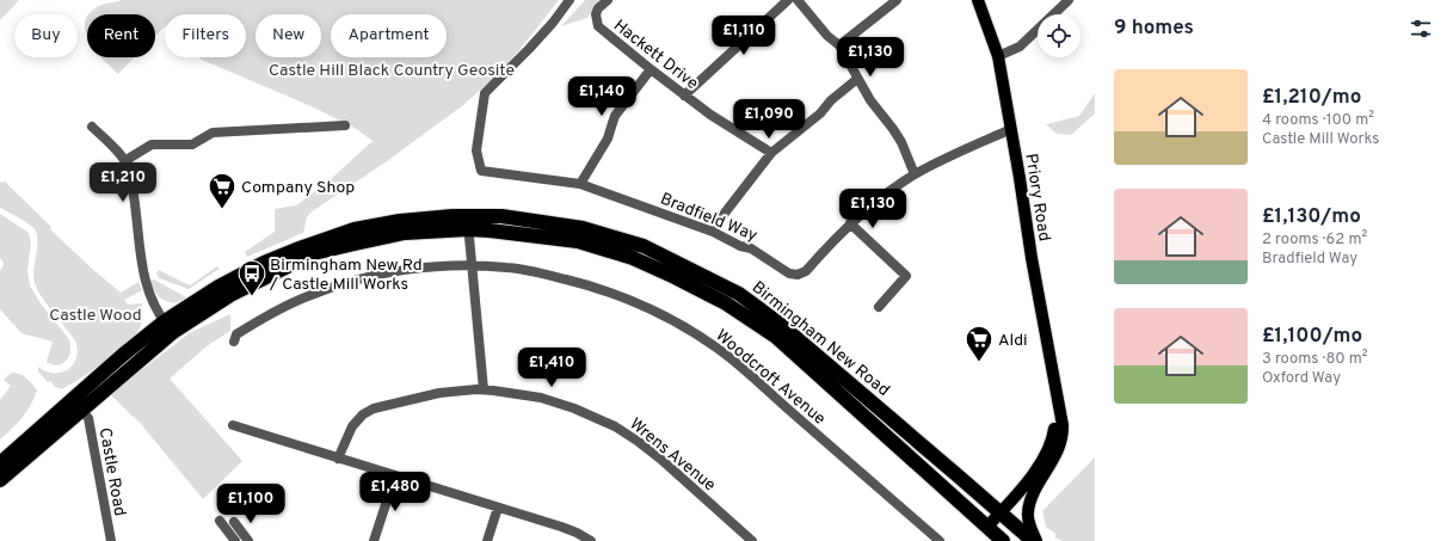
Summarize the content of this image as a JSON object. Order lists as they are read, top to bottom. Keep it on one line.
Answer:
{"streets":{"highway":["Birmingham New Road"],"main road":["Priory Road"],"street":["Hackett Drive","Bradfield Way","Woodcroft Avenue","Wrens Avenue","Castle Road"]},"crossings":[["Priory Road","Bradfield Way"],["Priory Road","Birmingham New Road"],["Birmingham New Road","Castle Road"]],"parks":["Castle Hill Black Country Geosite","Castle Wood"],"places":{"supermarket":["Company Shop","Aldi"],"bus stop":["Birmingham New Rd / Castle Mill Works"]},"page":{"heading":"9 homes","chip":["Buy","Rent","Filters","New","Apartment"],"price":["£1,110","£1,130","£1,140","£1,090","£1,210","£1,130","£1,410","£1,480","£1,100"],"list":[{"name":"£1,210/mo","note":"4 rooms · 100 m² · Castle Mill Works"},{"name":"£1,130/mo","note":"2 rooms · 62 m² · Bradfield Way"},{"name":"£1,100/mo","note":"3 rooms · 80 m² · Oxford Way"}]}}
